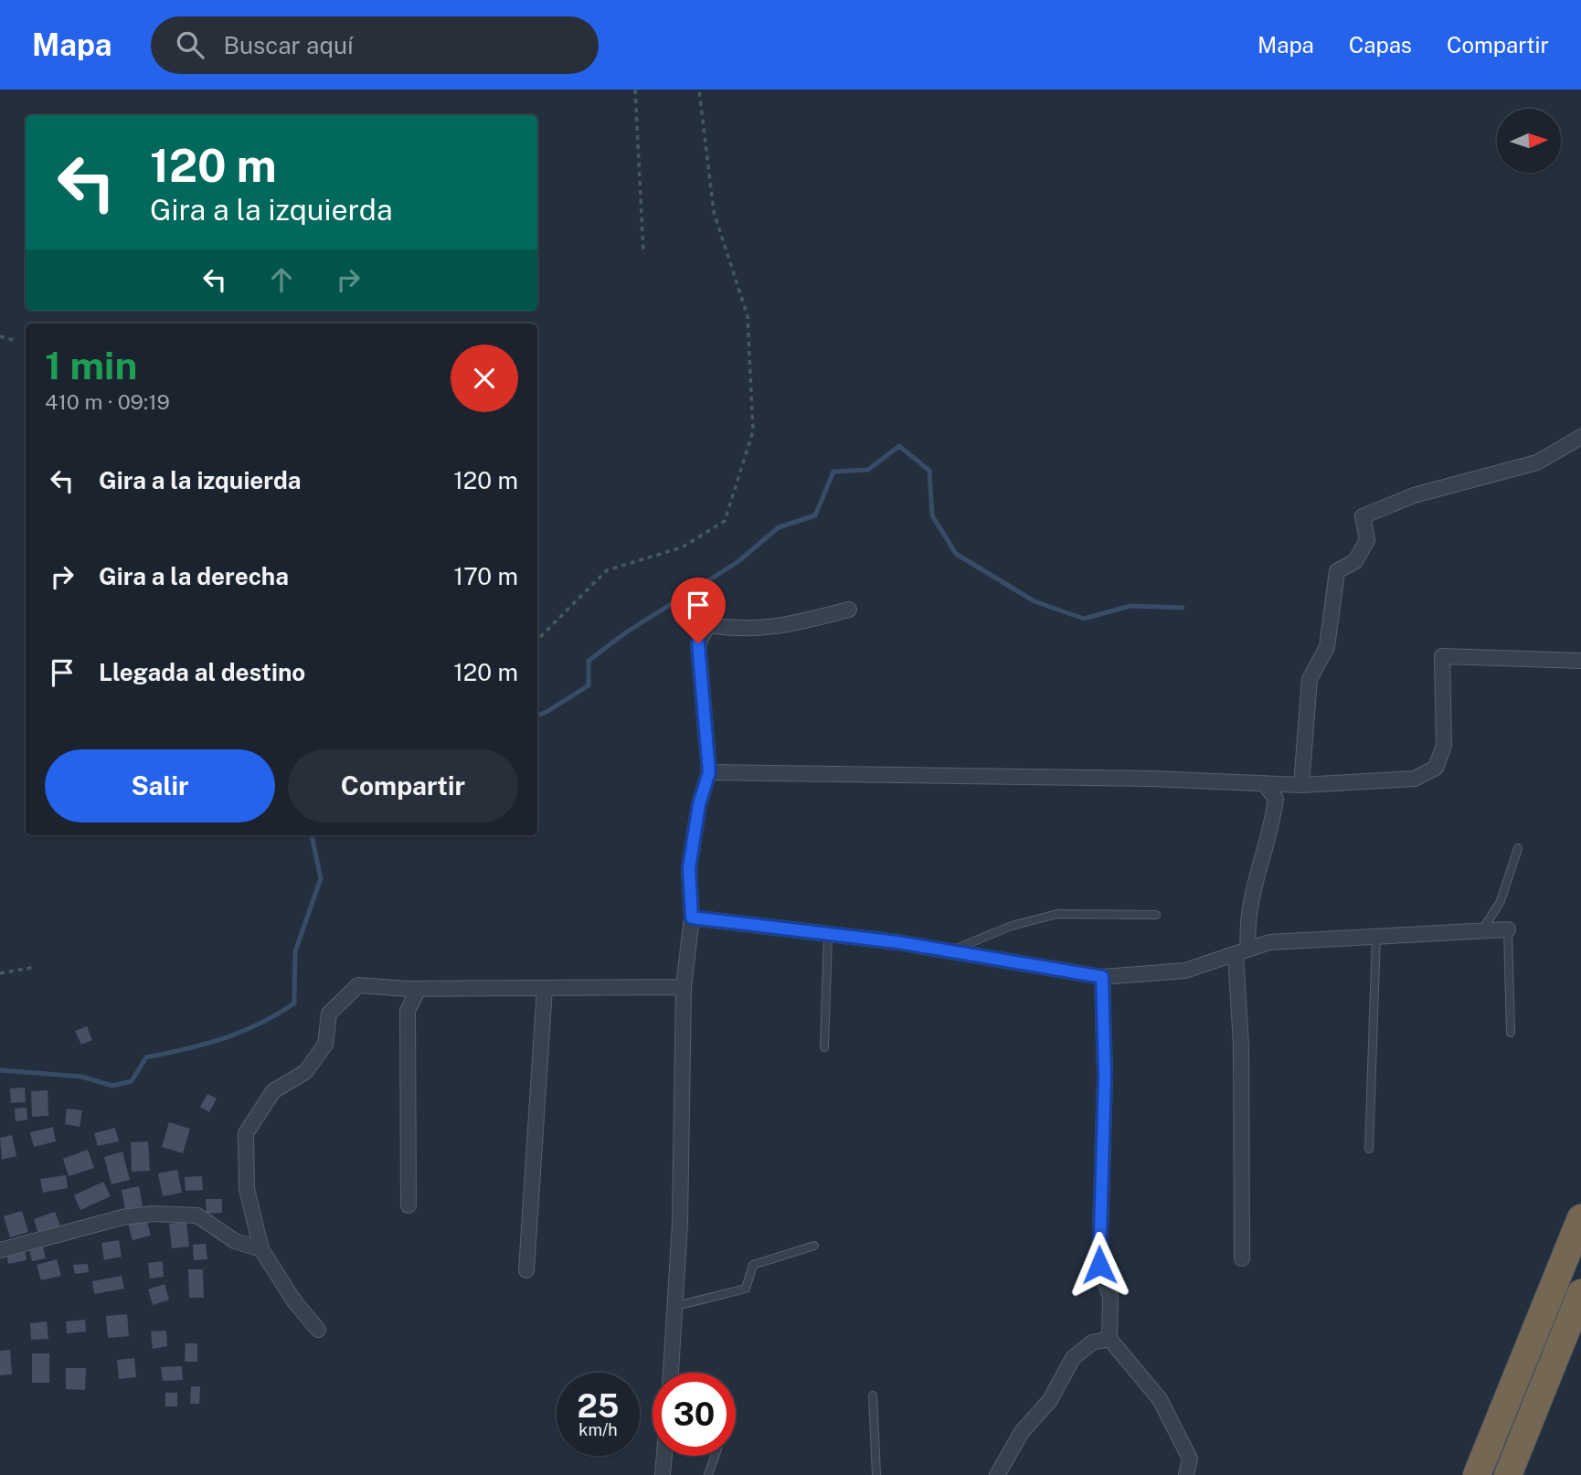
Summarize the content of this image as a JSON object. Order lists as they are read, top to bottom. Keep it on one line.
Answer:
{"north":"right","page":{"header":"Mapa","search":"Buscar aquí","nav":["Mapa","Capas","Compartir"],"turn":["120 m","Gira a la izquierda"],"heading":["1 min","410 m · 09:19"],"list":[{"name":"Gira a la izquierda","value":"120 m"},{"name":"Gira a la derecha","value":"170 m"},{"name":"Llegada al destino","value":"120 m"}],"buttons":["Salir","Compartir"],"speed":"25 km/h","limit":"30"}}
